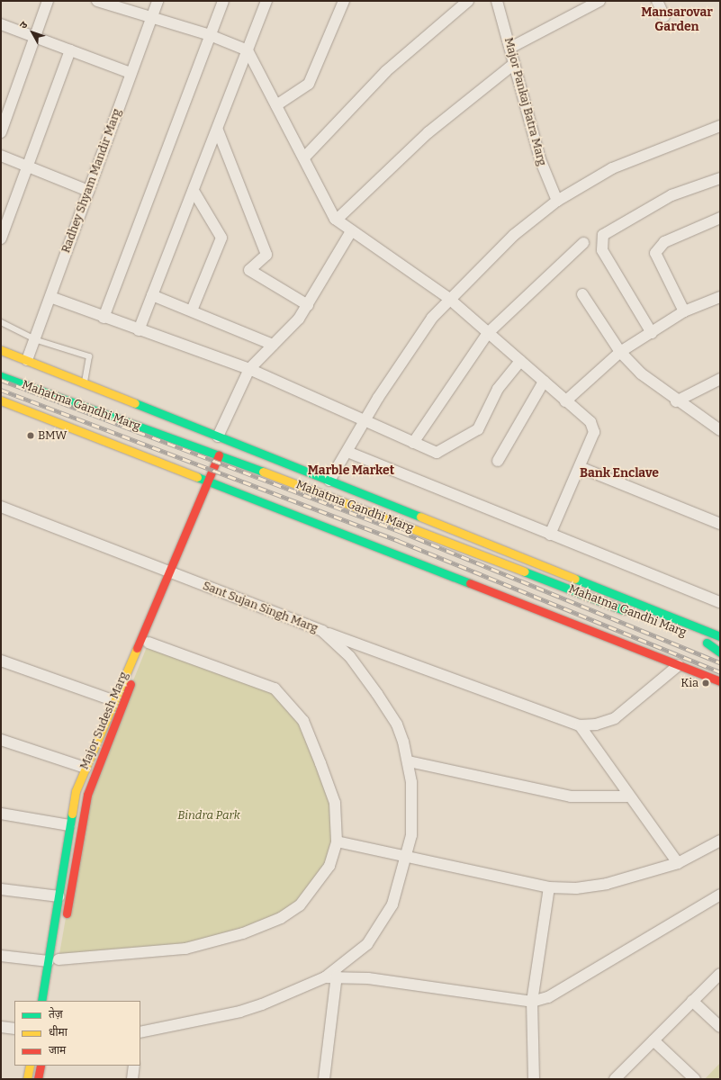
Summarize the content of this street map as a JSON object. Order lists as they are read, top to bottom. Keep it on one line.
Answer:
{"streets":{"street":["Major Pankaj Batra Marg","Radhey Shyam Mandir Marg","Mahatma Gandhi Marg","Sant Sujan Singh Marg","Major Sudesh Marg"]},"crossings":[["Radhey Shyam Mandir Marg","Mahatma Gandhi Marg"],["Mahatma Gandhi Marg","Major Sudesh Marg"],["Sant Sujan Singh Marg","Major Sudesh Marg"]],"districts":["Mansarovar Garden","Marble Market","Bank Enclave"],"parks":["Bindra Park"],"places":["BMW","Kia"],"legend":["तेज़","धीमा","जाम"],"north":"top left"}
